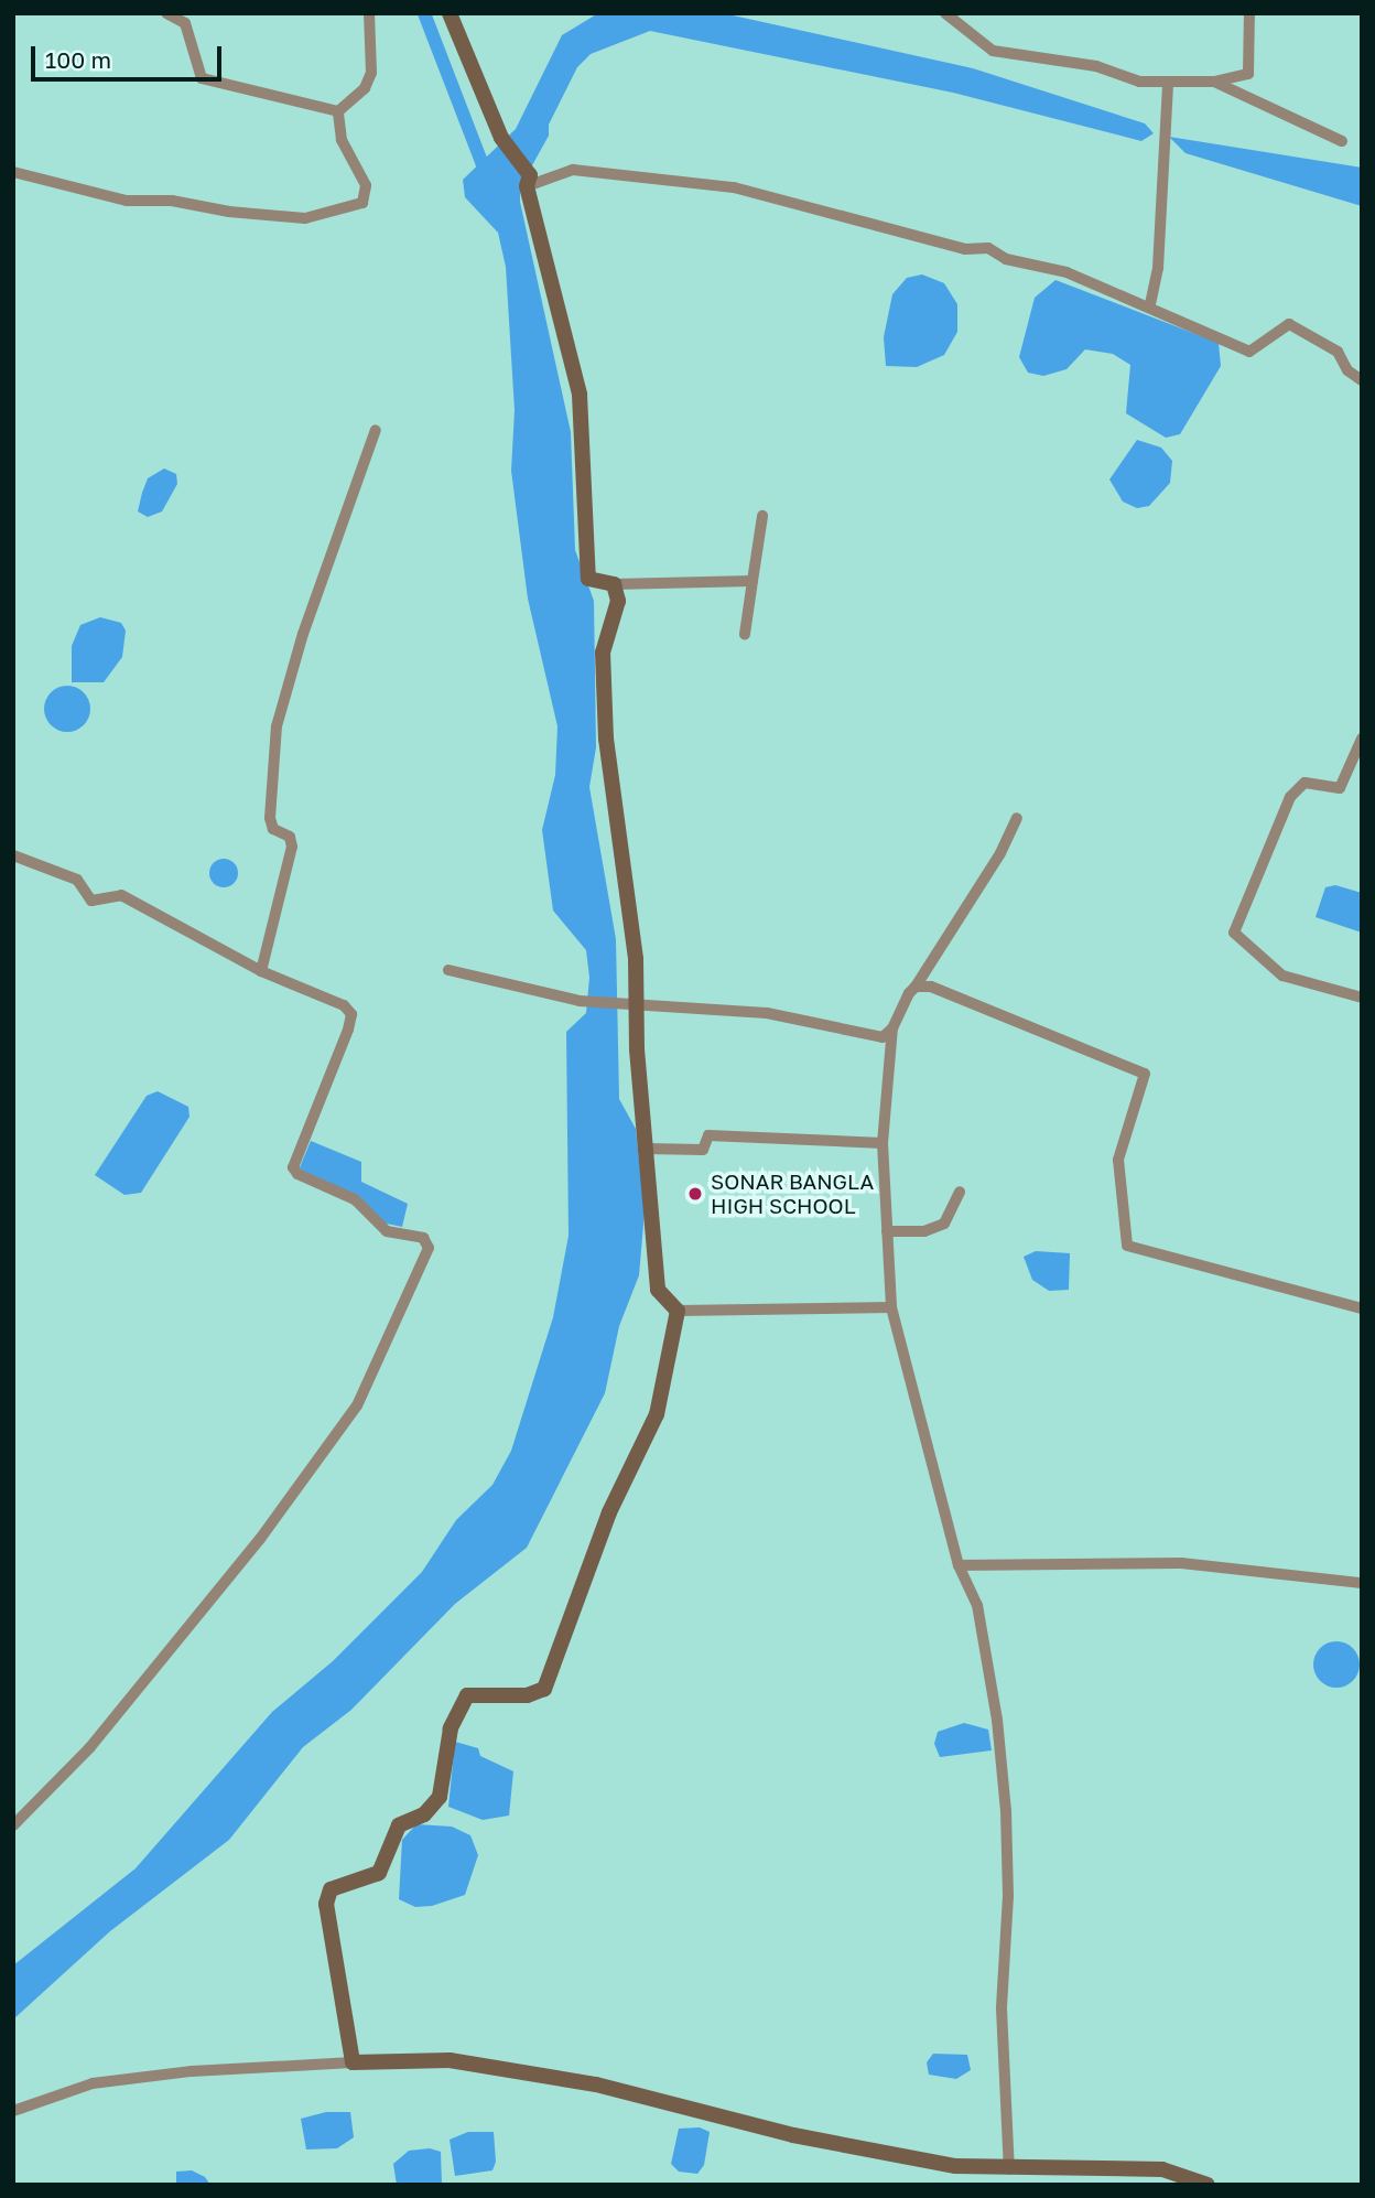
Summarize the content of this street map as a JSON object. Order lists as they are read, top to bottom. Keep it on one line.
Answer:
{"places":["SONAR BANGLA HIGH SCHOOL"],"scale_bar":"100 m"}
